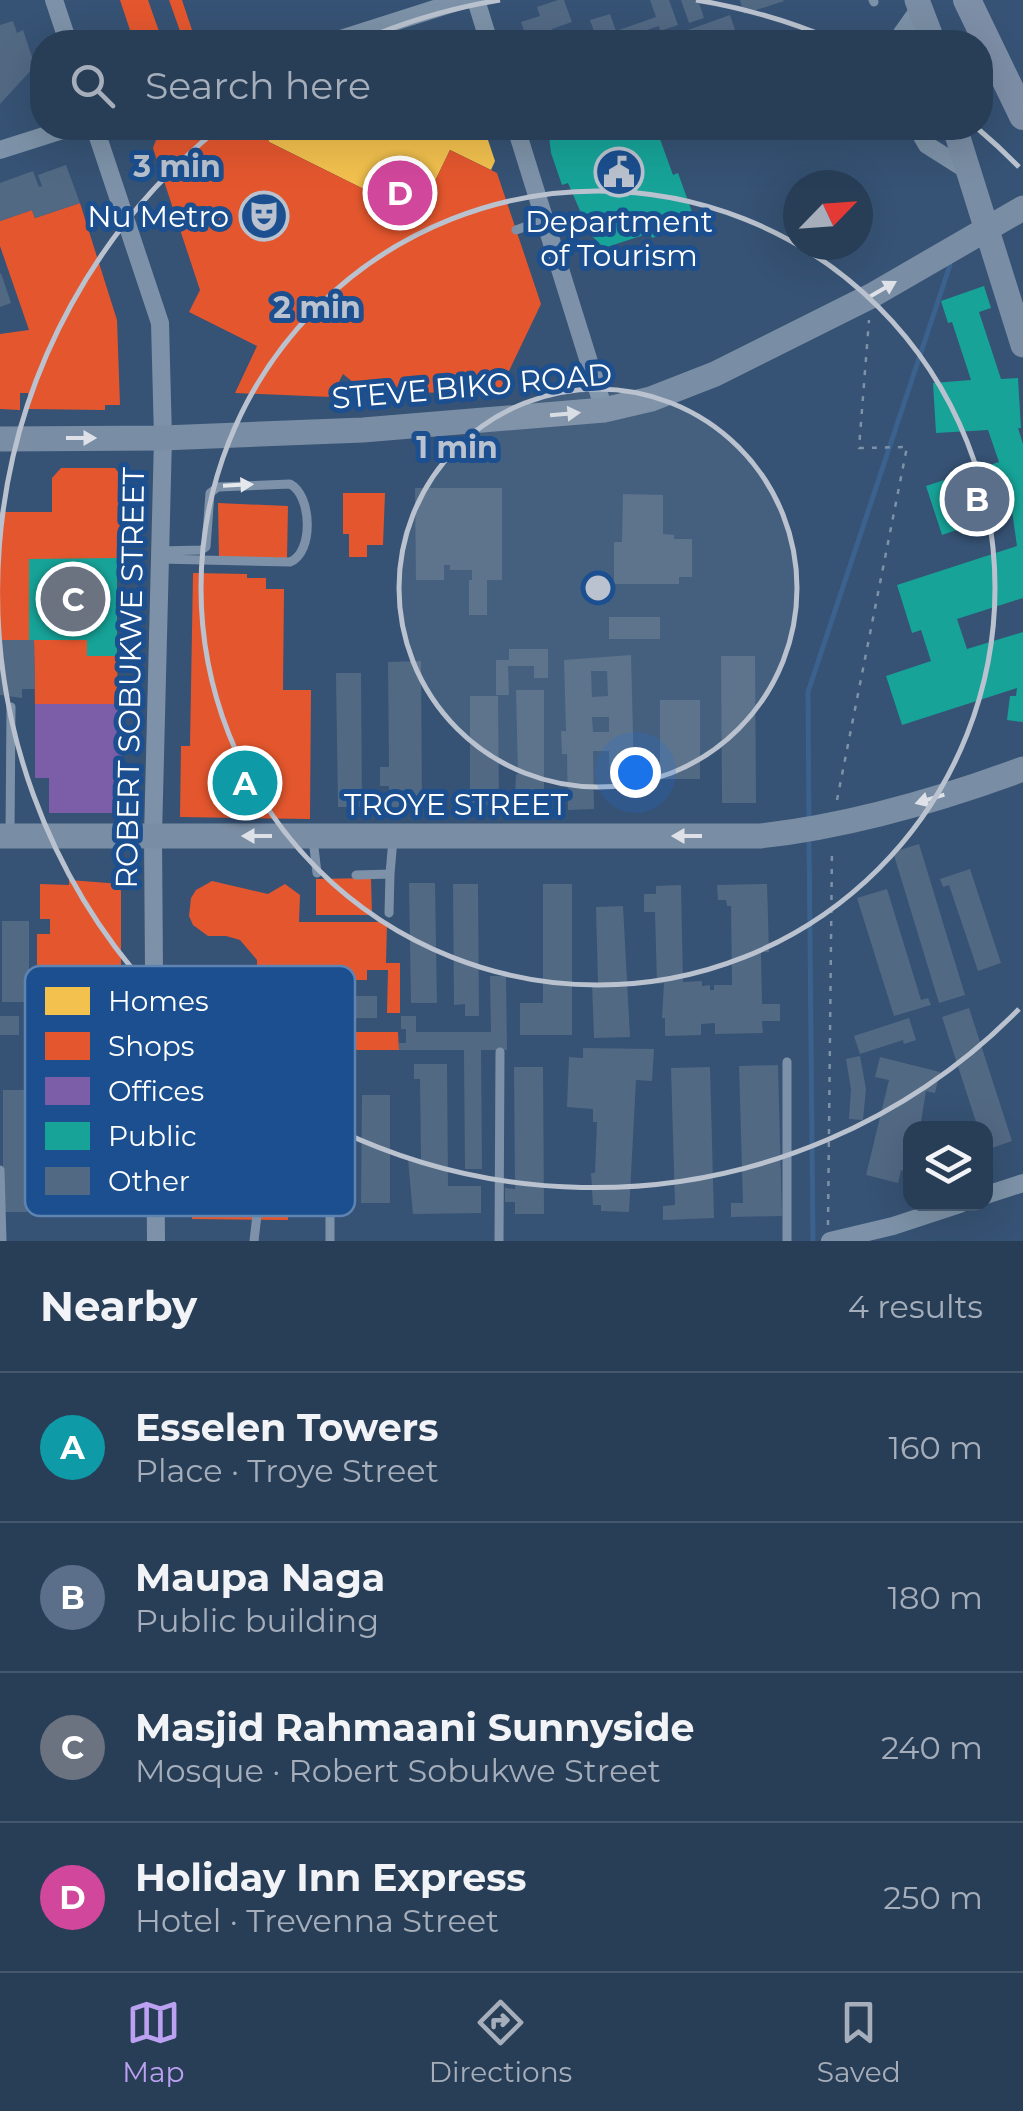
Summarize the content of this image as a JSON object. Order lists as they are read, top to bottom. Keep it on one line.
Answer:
{"streets":{"main road":["STEVE BIKO ROAD","TROYE STREET"],"street":["ROBERT SOBUKWE STREET"]},"crossings":[["STEVE BIKO ROAD","ROBERT SOBUKWE STREET"],["ROBERT SOBUKWE STREET","TROYE STREET"]],"one_way":["STEVE BIKO ROAD","TROYE STREET"],"places":{"public building":["Department of Tourism"],"theatre":["Nu Metro"]},"legend":["Homes","Shops","Offices","Public","Other"],"north":"top right","page":{"search":"Search here","pins":["D","B","C","A"],"heading":["Nearby","4 results"],"list":[{"mark":"A","name":"Esselen Towers","note":"Place · Troye Street","value":"160 m"},{"mark":"B","name":"Maupa Naga","note":"Public building","value":"180 m"},{"mark":"C","name":"Masjid Rahmaani Sunnyside","note":"Mosque · Robert Sobukwe Street","value":"240 m"},{"mark":"D","name":"Holiday Inn Express","note":"Hotel · Trevenna Street","value":"250 m"}],"nav":["Map","Directions","Saved"]},"rings":["3 min","2 min","1 min"]}
